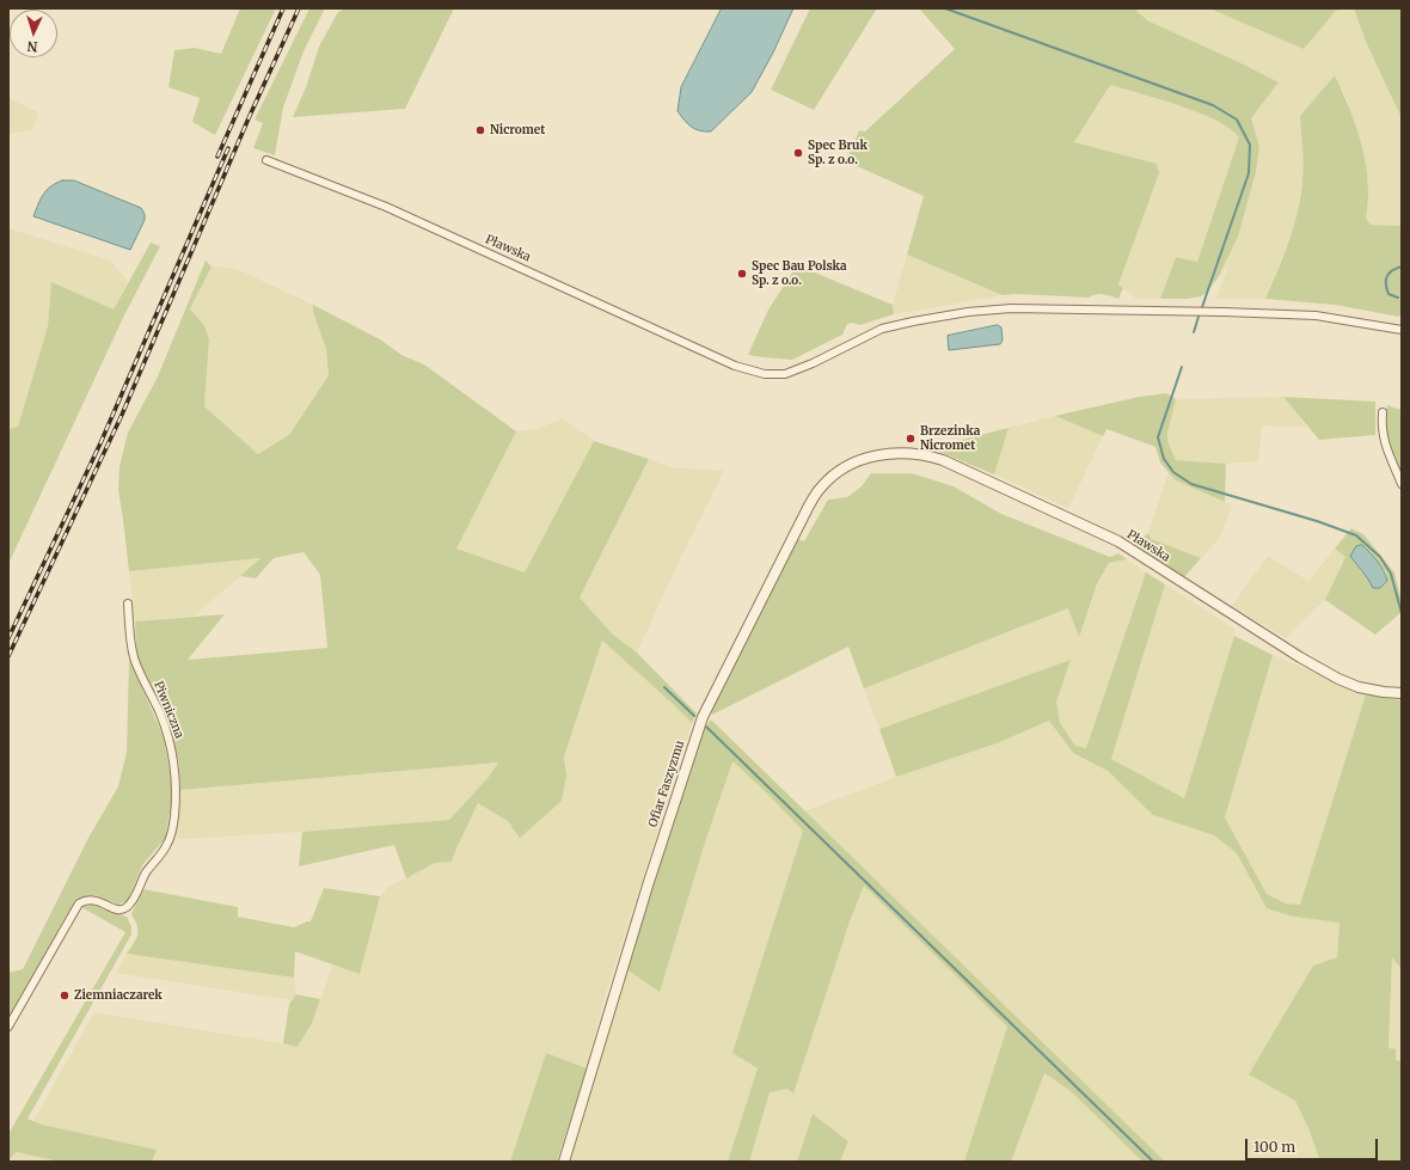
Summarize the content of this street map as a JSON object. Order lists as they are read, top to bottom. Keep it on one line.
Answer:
{"streets":{"street":["Pławska","Piwniczna","Ofiar Faszyzmu"]},"crossings":[["Pławska","Ofiar Faszyzmu"]],"places":["Nicromet","Spec Bruk Sp. z o.o.","Spec Bau Polska Sp. z o.o.","Brzezinka Nicromet","Ziemniaczarek"],"scale_bar":"100 m","north":"bottom"}
